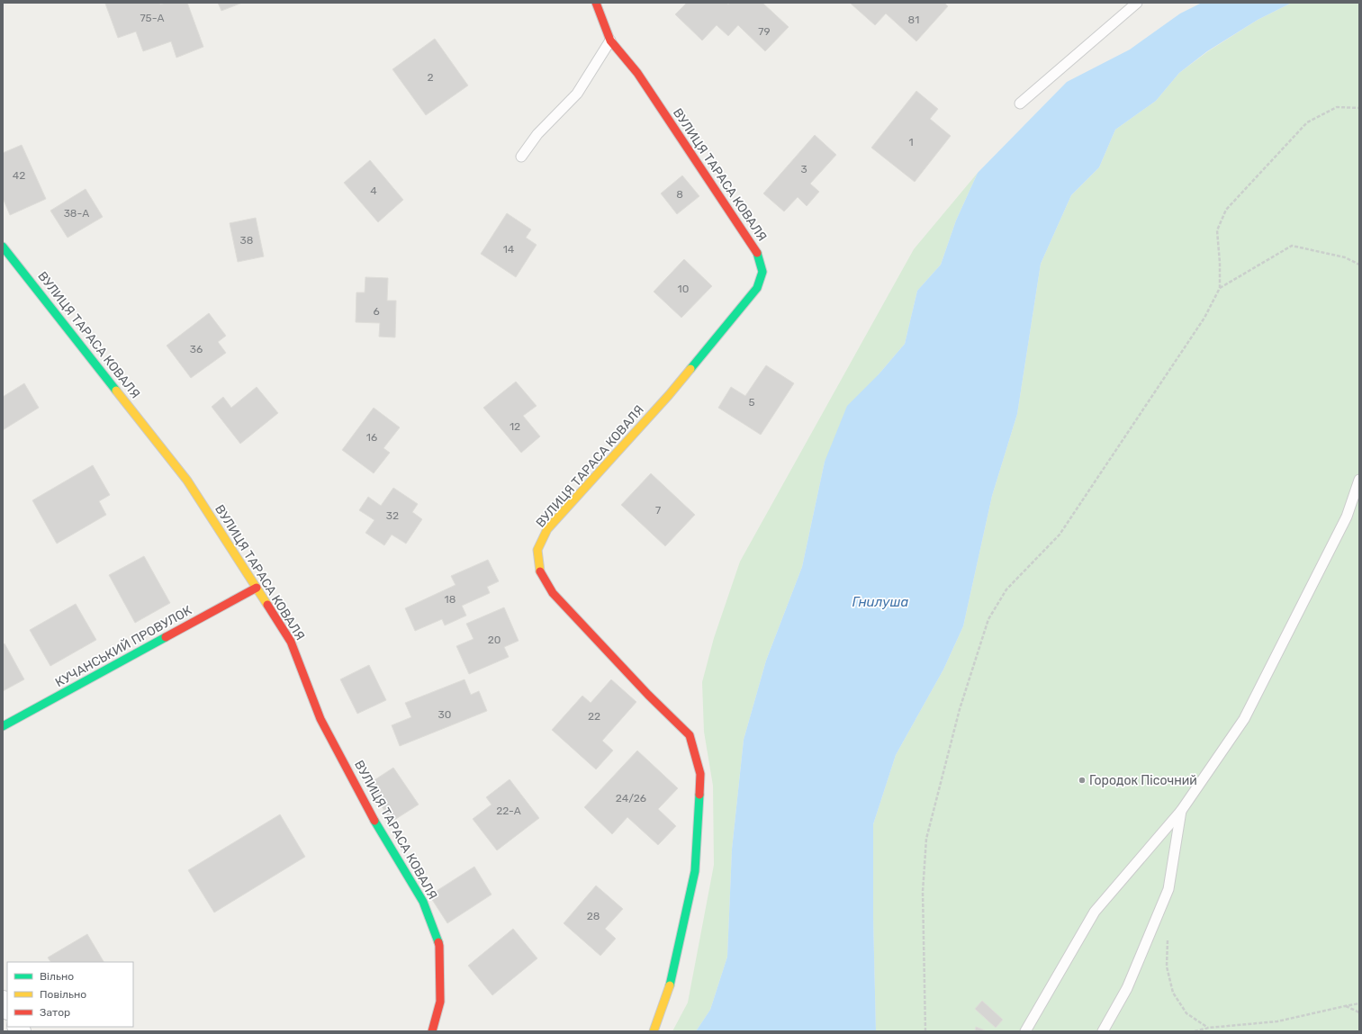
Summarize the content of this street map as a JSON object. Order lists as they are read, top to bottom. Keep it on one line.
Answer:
{"streets":{"street":["ВУЛИЦЯ ТАРАСА КОВАЛЯ","КУЧАНСЬКИЙ ПРОВУЛОК"]},"crossings":[["ВУЛИЦЯ ТАРАСА КОВАЛЯ","КУЧАНСЬКИЙ ПРОВУЛОК"]],"water":["Гнилуша"],"places":["Городок Пісочний"],"house_numbers":["75-А","81","79","2","1","3","42","4","8","38-А","38","14","10","6","36","5","12","16","7","32","18","20","30","22","24/26","22-А","28"],"legend":["Вільно","Повільно","Затор"]}
